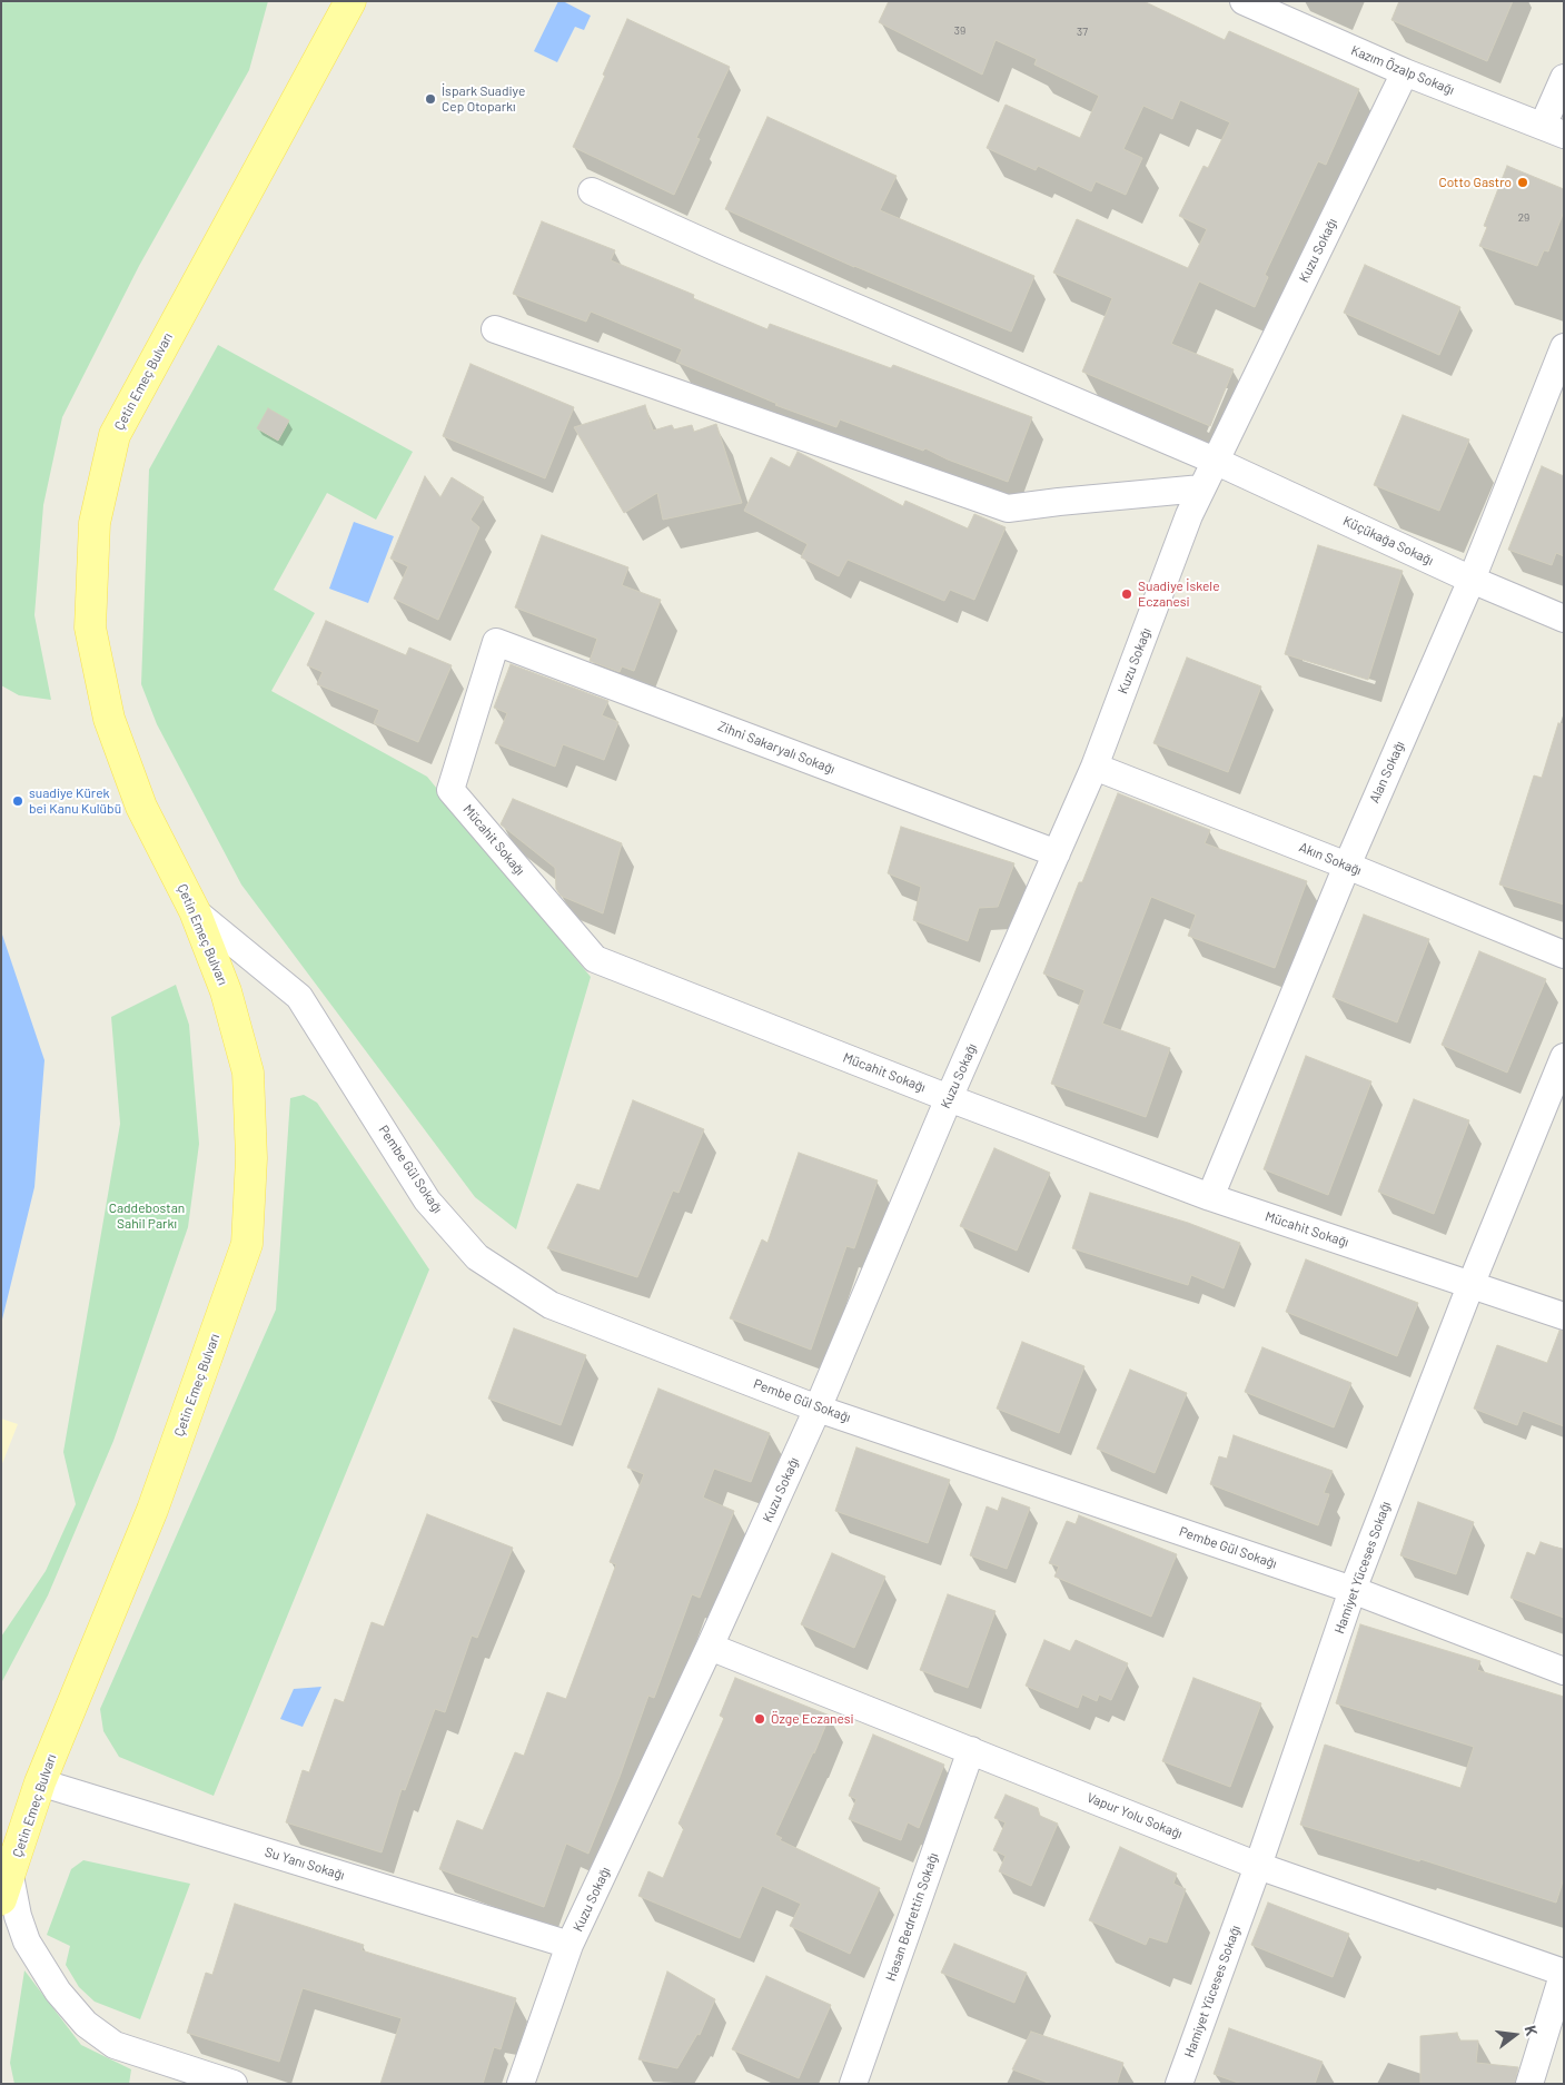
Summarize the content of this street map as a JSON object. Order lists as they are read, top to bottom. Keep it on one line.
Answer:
{"streets":{"main road":["Çetin Emeç Bulvarı"],"street":["Kazım Özalp Sokağı","Kuzu Sokağı","Küçükağa Sokağı","Zihni Sakaryalı Sokağı","Alan Sokağı","Mücahit Sokağı","Akın Sokağı","Pembe Gül Sokağı","Hamiyet Yüceses Sokağı","Vapur Yolu Sokağı","Su Yanı Sokağı","Hasan Bedrettin Sokağı"]},"crossings":[["Kazım Özalp Sokağı","Kuzu Sokağı"],["Kuzu Sokağı","Küçükağa Sokağı"],["Kuzu Sokağı","Zihni Sakaryalı Sokağı"],["Kuzu Sokağı","Mücahit Sokağı"],["Kuzu Sokağı","Akın Sokağı"],["Kuzu Sokağı","Pembe Gül Sokağı"],["Kuzu Sokağı","Vapur Yolu Sokağı"],["Kuzu Sokağı","Su Yanı Sokağı"],["Çetin Emeç Bulvarı","Pembe Gül Sokağı"],["Çetin Emeç Bulvarı","Su Yanı Sokağı"],["Küçükağa Sokağı","Alan Sokağı"],["Zihni Sakaryalı Sokağı","Mücahit Sokağı"],["Alan Sokağı","Mücahit Sokağı"],["Alan Sokağı","Akın Sokağı"],["Mücahit Sokağı","Hamiyet Yüceses Sokağı"],["Pembe Gül Sokağı","Hamiyet Yüceses Sokağı"],["Hamiyet Yüceses Sokağı","Vapur Yolu Sokağı"],["Vapur Yolu Sokağı","Hasan Bedrettin Sokağı"]],"parks":["Caddebostan Sahil Parkı"],"places":["İspark Suadiye Cep Otoparkı","Cotto Gastro","Suadiye İskele Eczanesi","suadiye Kürek bei Kanu Kulübü","Özge Eczanesi"],"house_numbers":["39","37","29"],"north":"right"}
